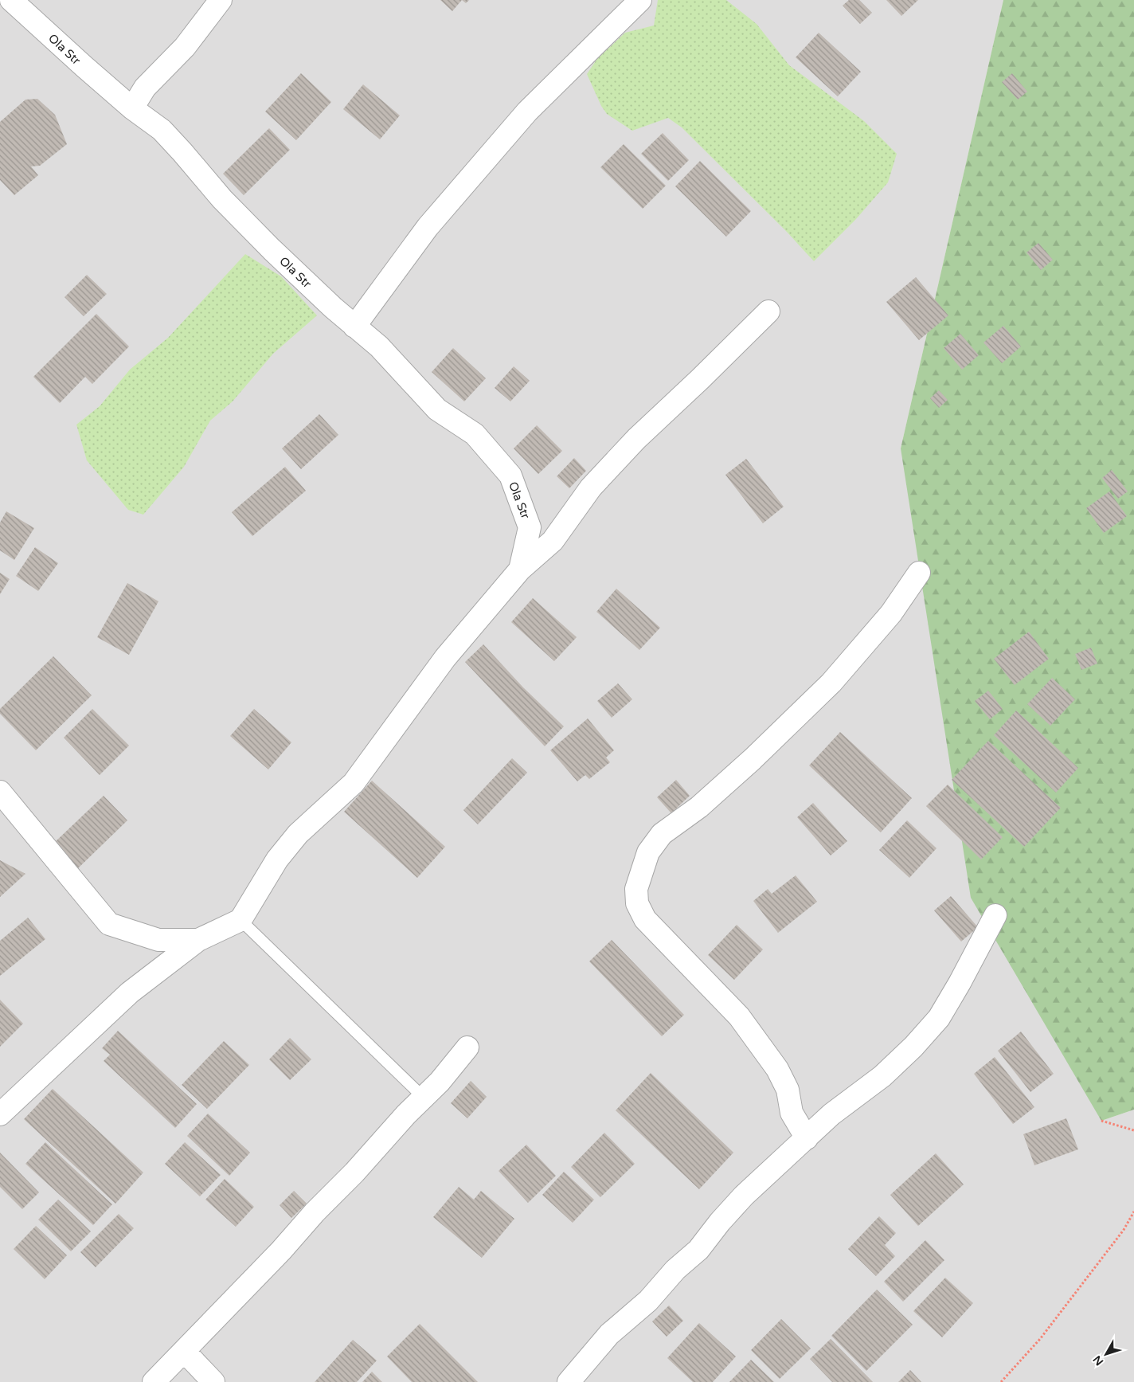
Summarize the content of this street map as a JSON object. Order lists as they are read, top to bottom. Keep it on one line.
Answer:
{"streets":{"street":["Ola Str"]},"north":"bottom left"}
